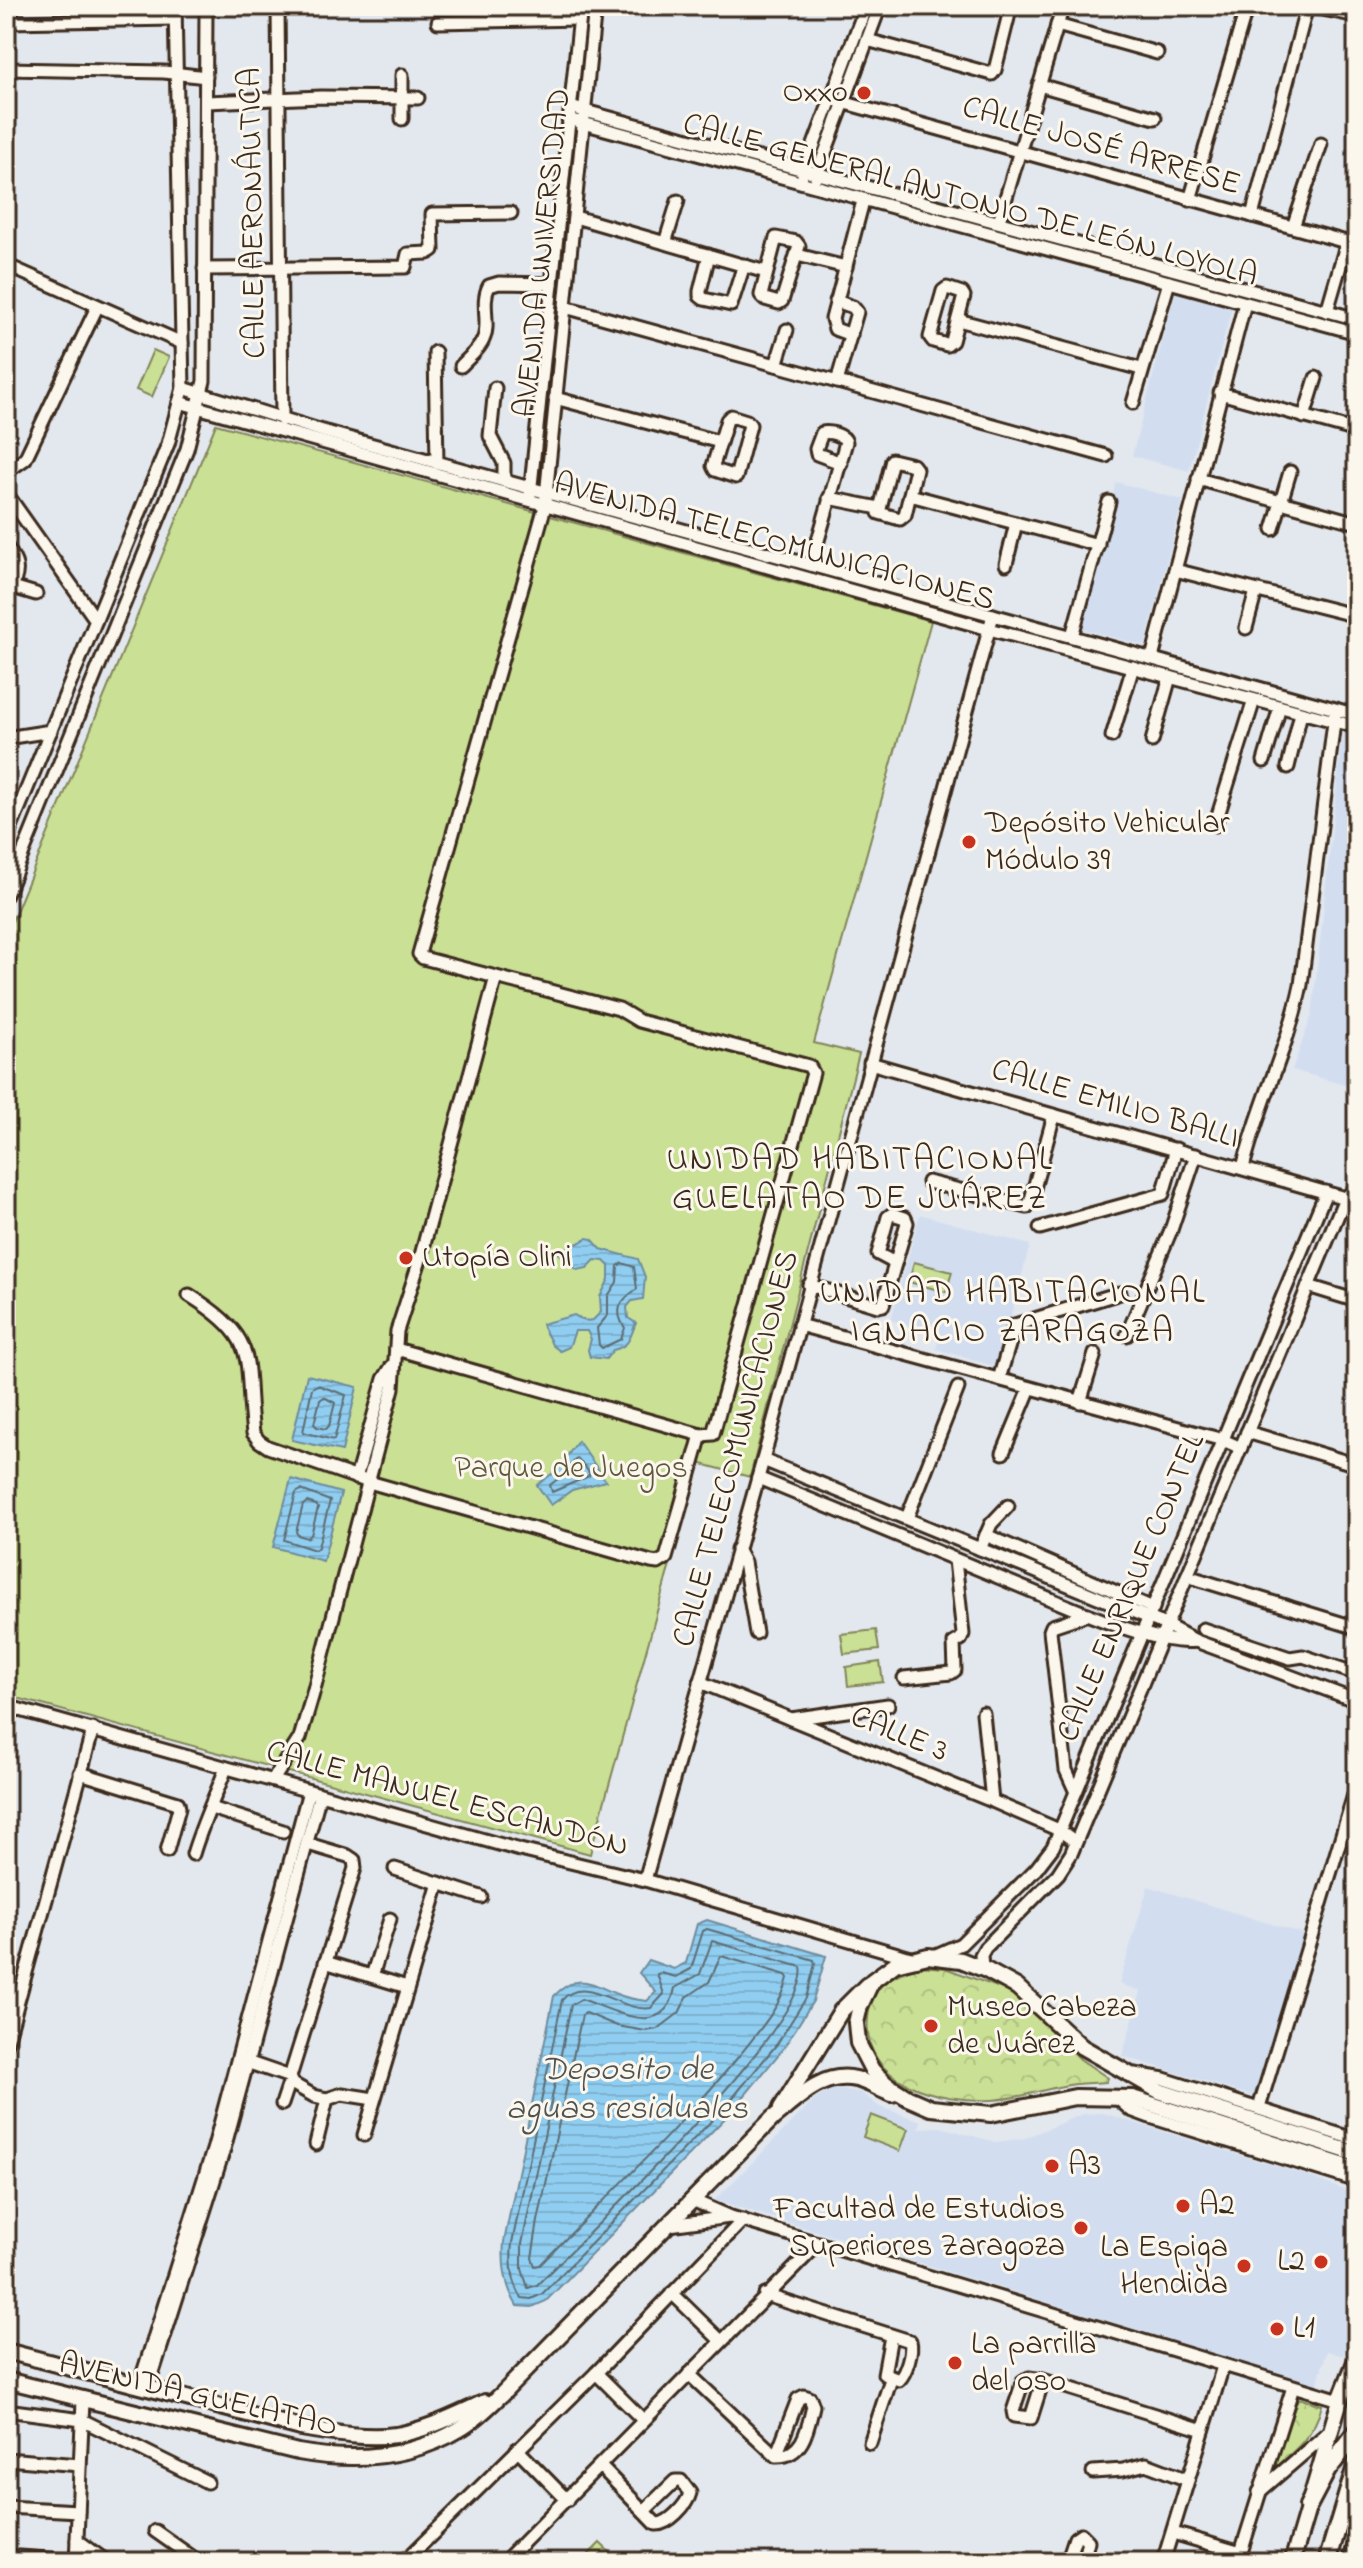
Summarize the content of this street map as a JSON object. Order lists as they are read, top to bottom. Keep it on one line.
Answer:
{"streets":{"main road":["AVENIDA GUELATAO"],"street":["CALLE JOSÉ ARRESE","CALLE GENERAL ANTONIO DE LEÓN LOYOLA","CALLE AERONÁUTICA","AVENIDA UNIVERSIDAD","AVENIDA TELECOMUNICACIONES","CALLE EMILIO BALLI","CALLE TELECOMUNICACIONES","CALLE ENRIQUE CONTEL","CALLE 3","CALLE MANUEL ESCANDÓN"]},"crossings":[["CALLE GENERAL ANTONIO DE LEÓN LOYOLA","AVENIDA UNIVERSIDAD"],["CALLE AERONÁUTICA","AVENIDA TELECOMUNICACIONES"],["AVENIDA UNIVERSIDAD","AVENIDA TELECOMUNICACIONES"],["AVENIDA TELECOMUNICACIONES","CALLE TELECOMUNICACIONES"],["CALLE EMILIO BALLI","CALLE TELECOMUNICACIONES"],["CALLE EMILIO BALLI","CALLE ENRIQUE CONTEL"],["CALLE TELECOMUNICACIONES","CALLE 3"],["CALLE TELECOMUNICACIONES","CALLE MANUEL ESCANDÓN"],["CALLE ENRIQUE CONTEL","CALLE 3"],["CALLE ENRIQUE CONTEL","AVENIDA GUELATAO"],["CALLE MANUEL ESCANDÓN","AVENIDA GUELATAO"]],"districts":["UNIDAD HABITACIONAL GUELATAO DE JUÁREZ","UNIDAD HABITACIONAL IGNACIO ZARAGOZA"],"water":["Deposito de aguas residuales"],"parks":["Parque de Juegos"],"places":["Oxxo","Depósito Vehicular Módulo 39","Utopía Olini","Museo Cabeza de Juárez","A3","A2","Facultad de Estudios Superiores Zaragoza","L2","La Espiga Hendida","L1","La parrilla del oso"]}
